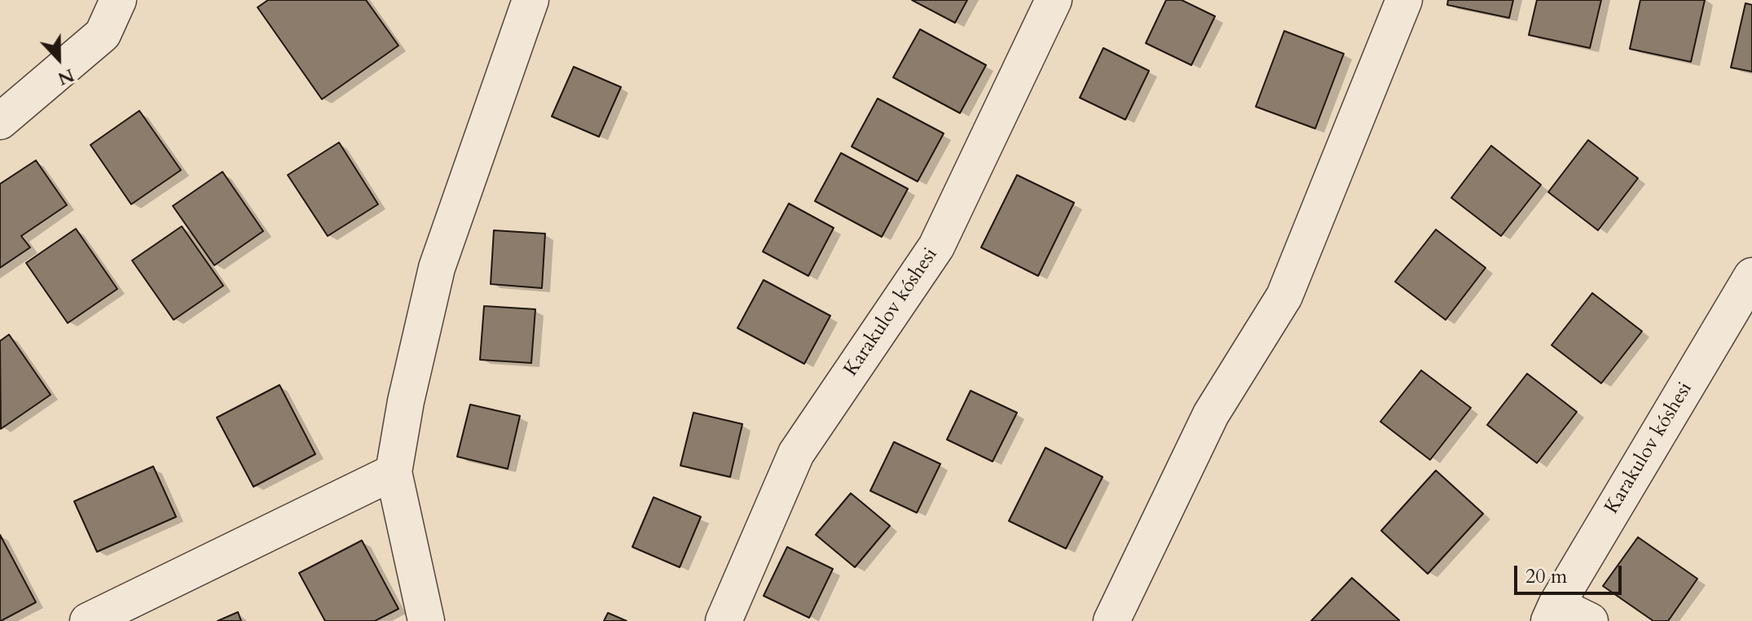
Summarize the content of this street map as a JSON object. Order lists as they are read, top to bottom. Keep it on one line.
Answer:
{"streets":{"street":["Karakulov kóshesi"]},"scale_bar":"20 m","north":"bottom"}
